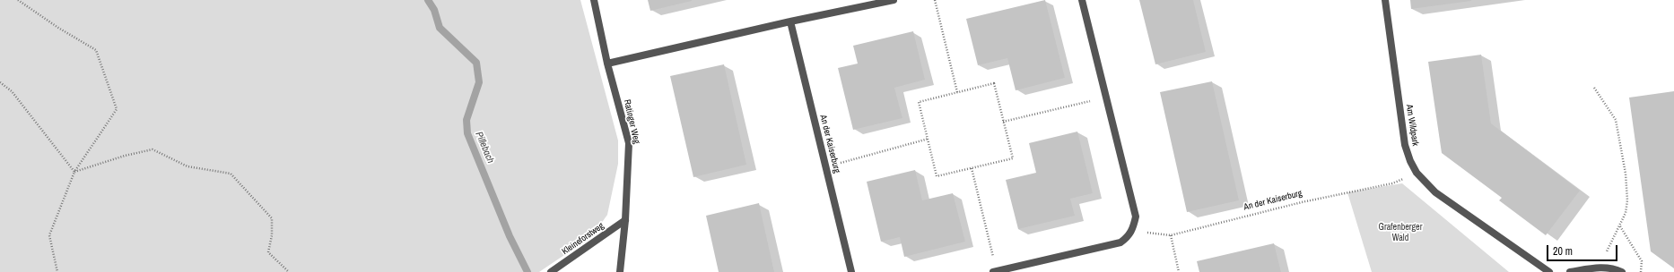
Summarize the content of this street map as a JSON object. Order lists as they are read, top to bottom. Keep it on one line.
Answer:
{"streets":{"street":["Ratinger Weg","Am Wildpark","An der Kaiserburg","Kleineforstweg"]},"crossings":[["Ratinger Weg","Kleineforstweg"],["Am Wildpark","An der Kaiserburg"]],"water":["Pillebach"],"parks":["Grafenberger Wald"],"scale_bar":"20 m"}
